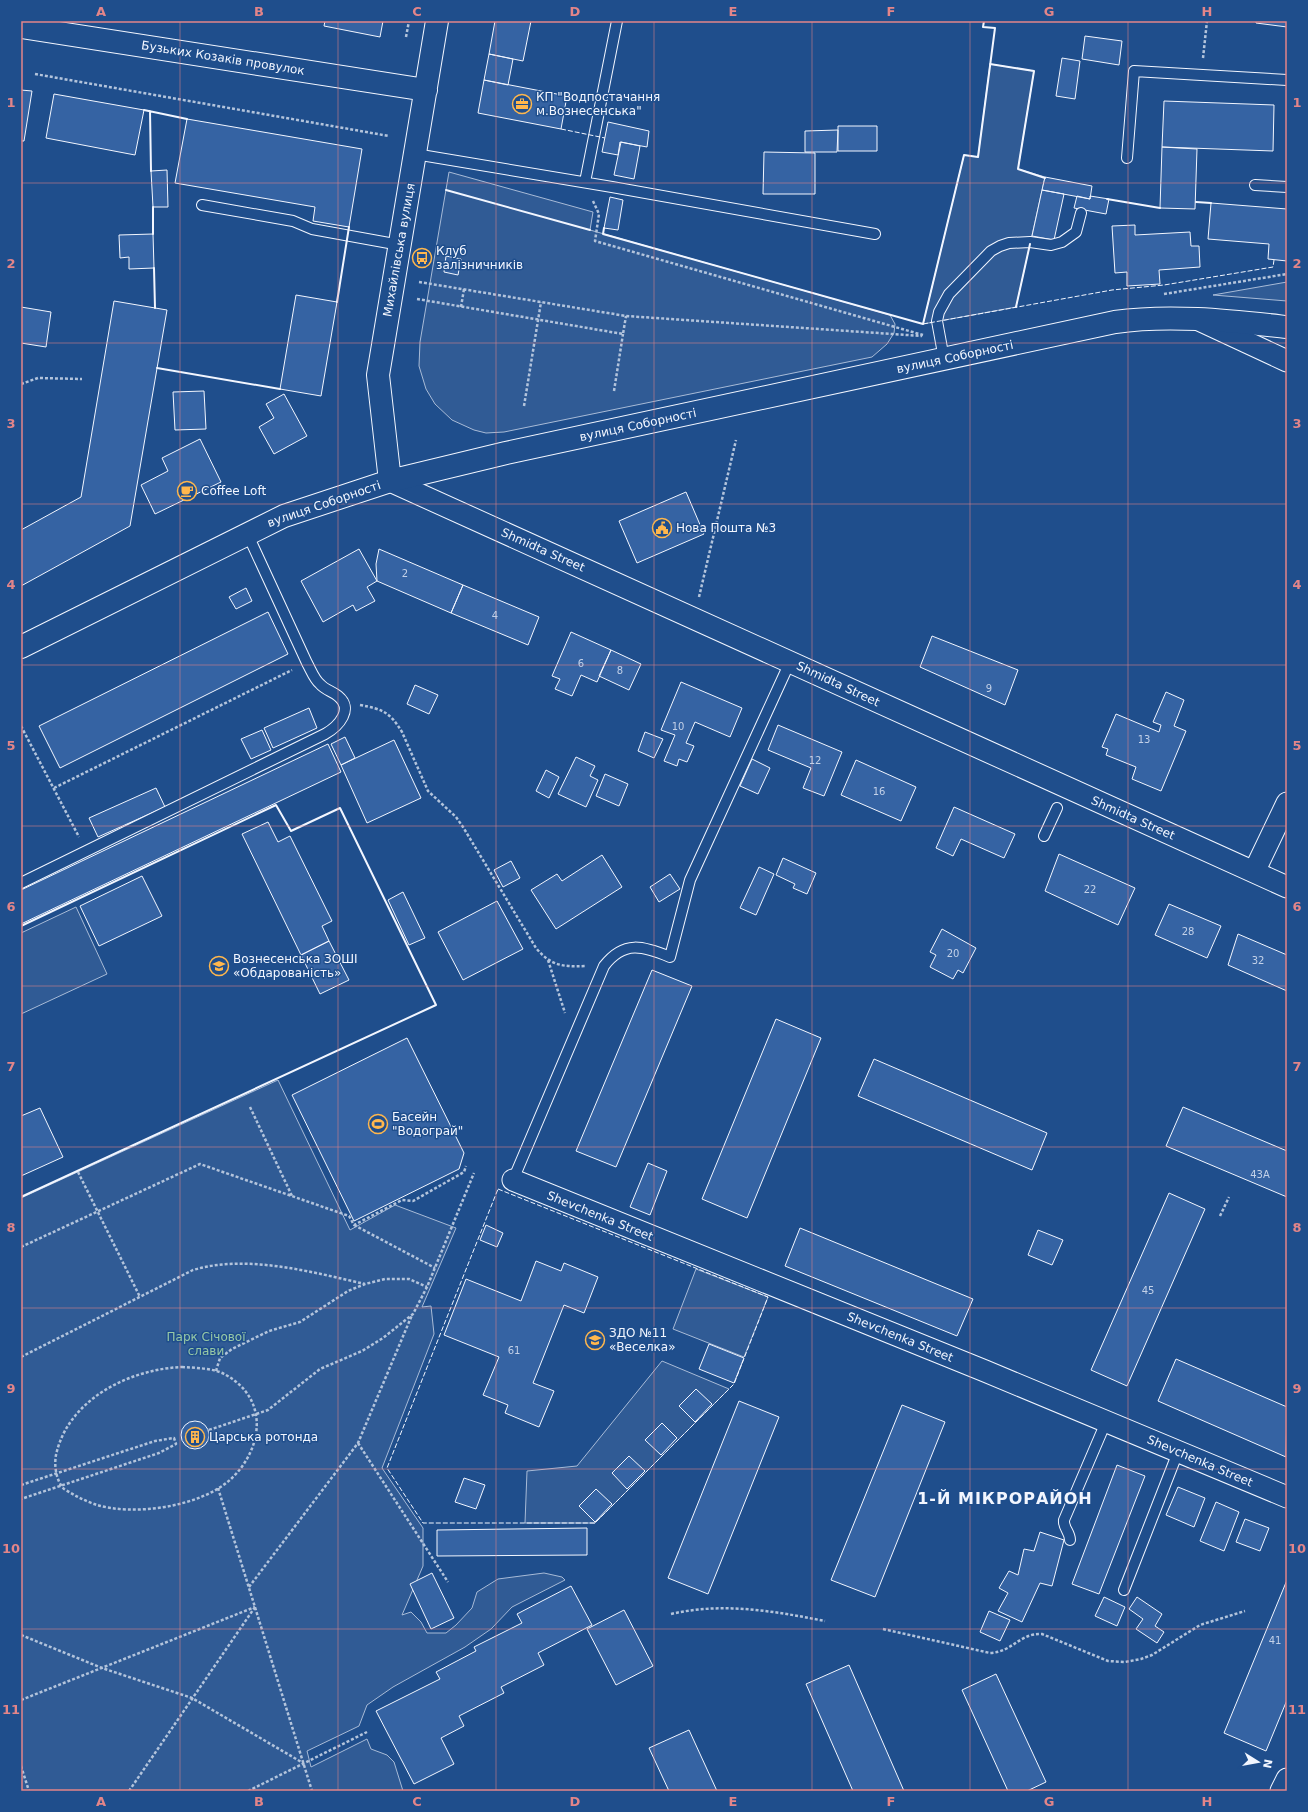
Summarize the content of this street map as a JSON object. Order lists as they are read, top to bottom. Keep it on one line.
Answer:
{"streets":{"main road":["Бузьких Козаків провулок","Михайлівська вулиця","вулиця Соборності"],"street":["Shmidta Street","Shevchenka Street"]},"crossings":[["Бузьких Козаків провулок","Михайлівська вулиця"],["Михайлівська вулиця","вулиця Соборності"],["Михайлівська вулиця","Shmidta Street"],["вулиця Соборності","Shmidta Street"]],"districts":["1-Й МІКРОРАЙОН"],"parks":["Парк Січової слави"],"places":{"office":["КП \"Водпостачання м.Вознесенська\""],"bus stop":["Клуб залізничників"],"cafe":["Coffee Loft"],"public building":["Нова Пошта №3"],"school or university":["Вознесенська ЗОШІ «Обдарованість»","ЗДО №11 «Веселка»"],"sports":["Басейн \"Водограй\""],"building":["Царська ротонда"]},"house_numbers":["2","4","6","8","9","10","13","12","16","22","28","20","32","43А","45","61","41"],"north":"right","grid":{"columns":["A","B","C","D","E","F","G","H"],"rows":["1","2","3","4","5","6","7","8","9","10","11"]}}
